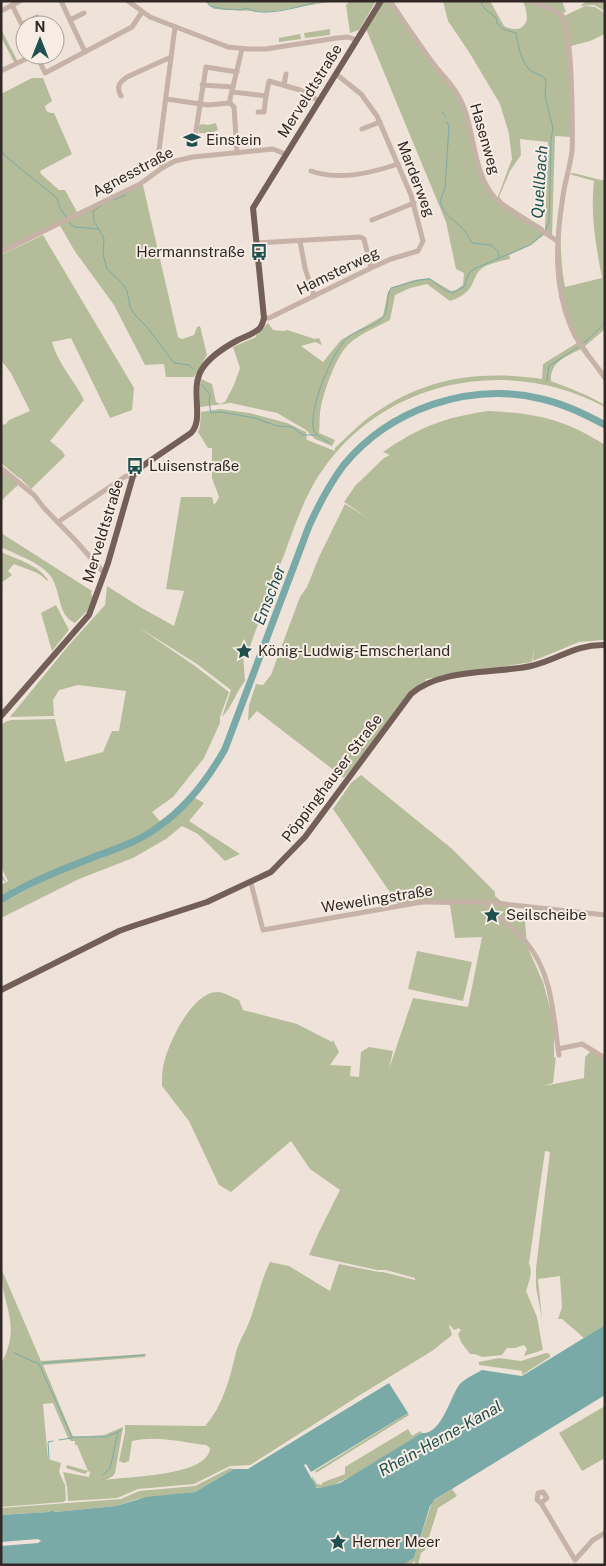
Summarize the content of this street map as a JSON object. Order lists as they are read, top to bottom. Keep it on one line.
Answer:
{"streets":{"main road":["Merveldtstraße","Pöppinghauser Straße"],"street":["Hasenweg","Agnesstraße","Marderweg","Hamsterweg","Wewelingstraße"]},"crossings":[["Merveldtstraße","Agnesstraße"],["Merveldtstraße","Marderweg"],["Merveldtstraße","Hamsterweg"],["Marderweg","Hamsterweg"],["Pöppinghauser Straße","Wewelingstraße"]],"water":["Quellbach","Emscher","Rhein-Herne-Kanal"],"places":{"school or university":["Einstein"],"bus stop":["Hermannstraße","Luisenstraße"],"place":["König-Ludwig-Emscherland","Seilscheibe","Herner Meer"]},"north":"top"}
